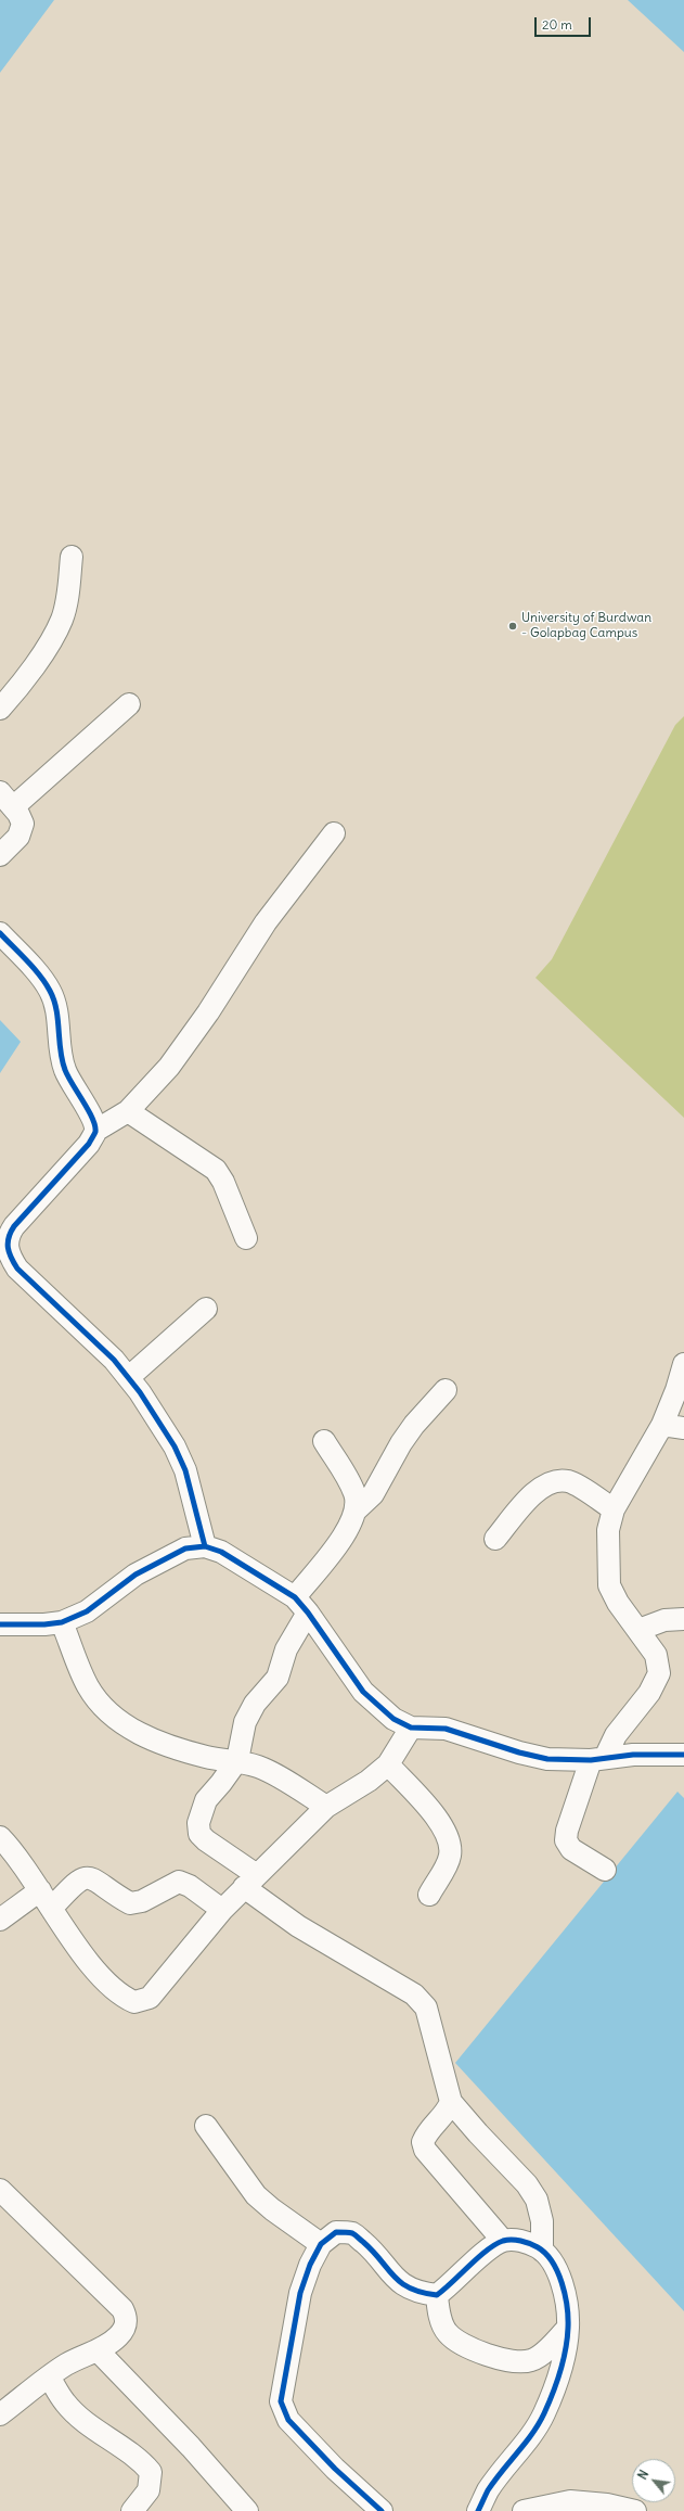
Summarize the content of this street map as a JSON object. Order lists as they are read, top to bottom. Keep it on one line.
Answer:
{"places":["University of Burdwan - Golapbag Campus"],"scale_bar":"20 m","north":"top left"}
